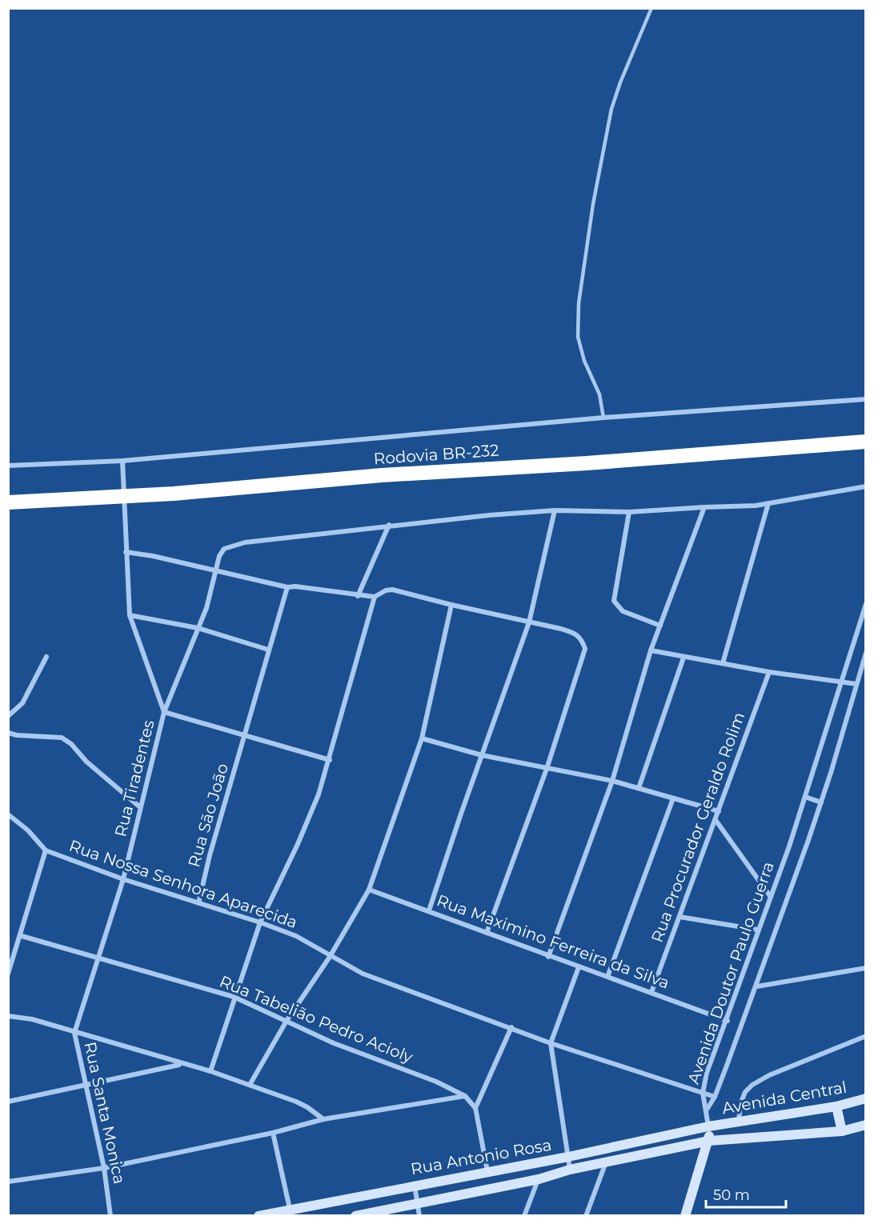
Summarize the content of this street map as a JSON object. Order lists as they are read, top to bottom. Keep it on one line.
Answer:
{"streets":{"highway":["Rodovia BR-232"],"main road":["Avenida Central","Rua Antonio Rosa"],"street":["Rua Tiradentes","Rua São João","Rua Procurador Geraldo Rolim","Rua Nossa Senhora Aparecida","Rua Maximino Ferreira da Silva","Avenida Doutor Paulo Guerra","Rua Tabelião Pedro Acioly","Rua Santa Monica"]},"crossings":[["Rua Tiradentes","Rua Nossa Senhora Aparecida"],["Rua Tiradentes","Rua Santa Monica"],["Rua São João","Rua Nossa Senhora Aparecida"],["Rua Procurador Geraldo Rolim","Rua Maximino Ferreira da Silva"],["Rua Nossa Senhora Aparecida","Avenida Doutor Paulo Guerra"],["Rua Nossa Senhora Aparecida","Rua Santa Monica"],["Rua Maximino Ferreira da Silva","Avenida Doutor Paulo Guerra"],["Rua Tabelião Pedro Acioly","Rua Santa Monica"],["Avenida Central","Rua Antonio Rosa"]],"scale_bar":"50 m"}
